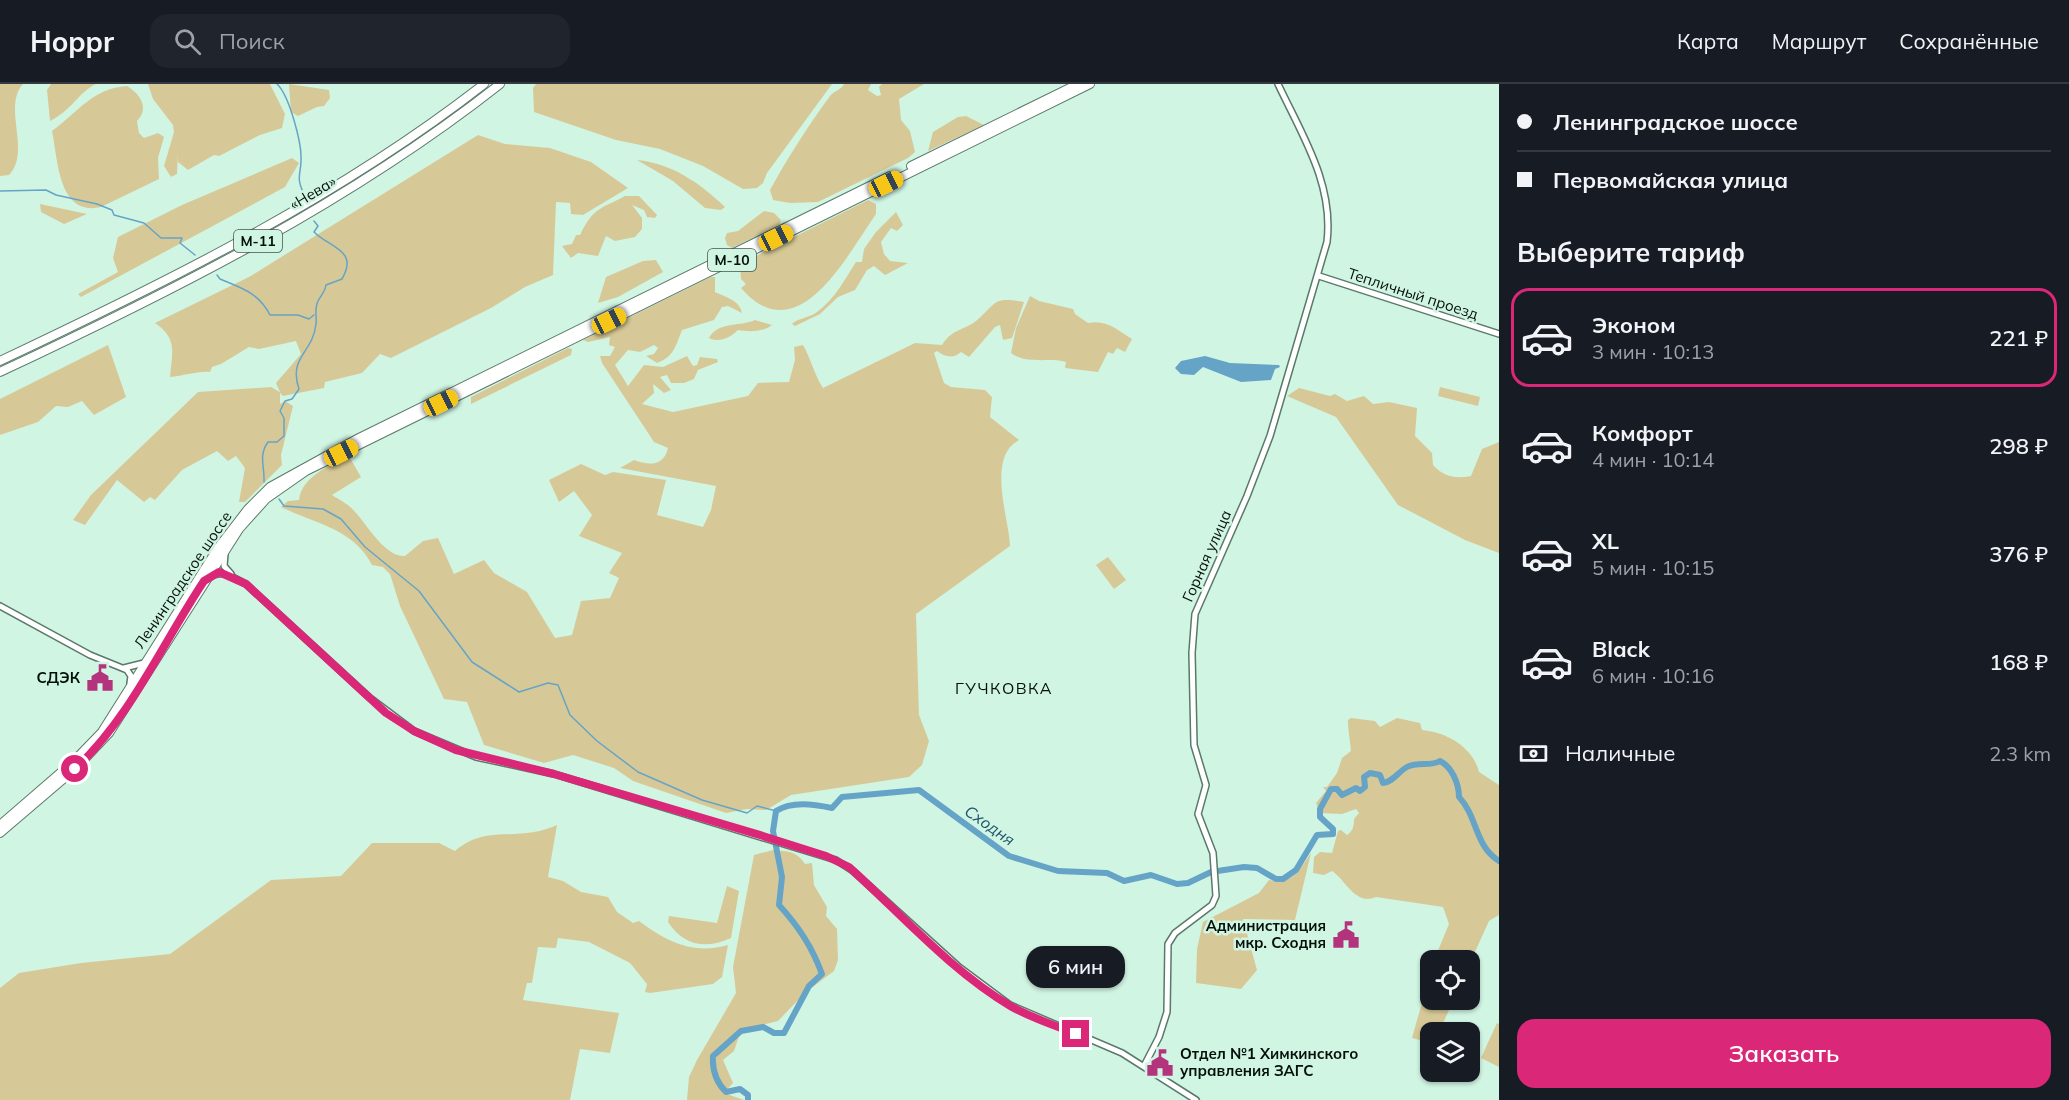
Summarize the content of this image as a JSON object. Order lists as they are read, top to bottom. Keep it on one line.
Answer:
{"streets":{"highway":["«Нева»","М-11","М-10","Ленинградское шоссе"],"main road":["Тепличный проезд","Горная улица"]},"crossings":[["Тепличный проезд","Горная улица"]],"districts":["ГУЧКОВКА"],"water":["Сходня"],"places":{"public building":["СДЭК","Администрация мкр. Сходня","Отдел №1 Химкинского управления ЗАГС"]},"page":{"header":"Hoppr","search":"Поиск","nav":["Карта","Маршрут","Сохранённые"],"banner":["Ленинградское шоссе","Первомайская улица"],"heading":"Выберите тариф","list":[{"name":"Эконом","note":"3 мин · 10:13","value":"221 ₽"},{"name":"Комфорт","note":"4 мин · 10:14","value":"298 ₽"},{"name":"XL","note":"5 мин · 10:15","value":"376 ₽"},{"name":"Black","note":"6 мин · 10:16","value":"168 ₽"}],"pay":["Наличные","2.3 km"],"bubble":"6 мин","buttons":"Заказать"}}
